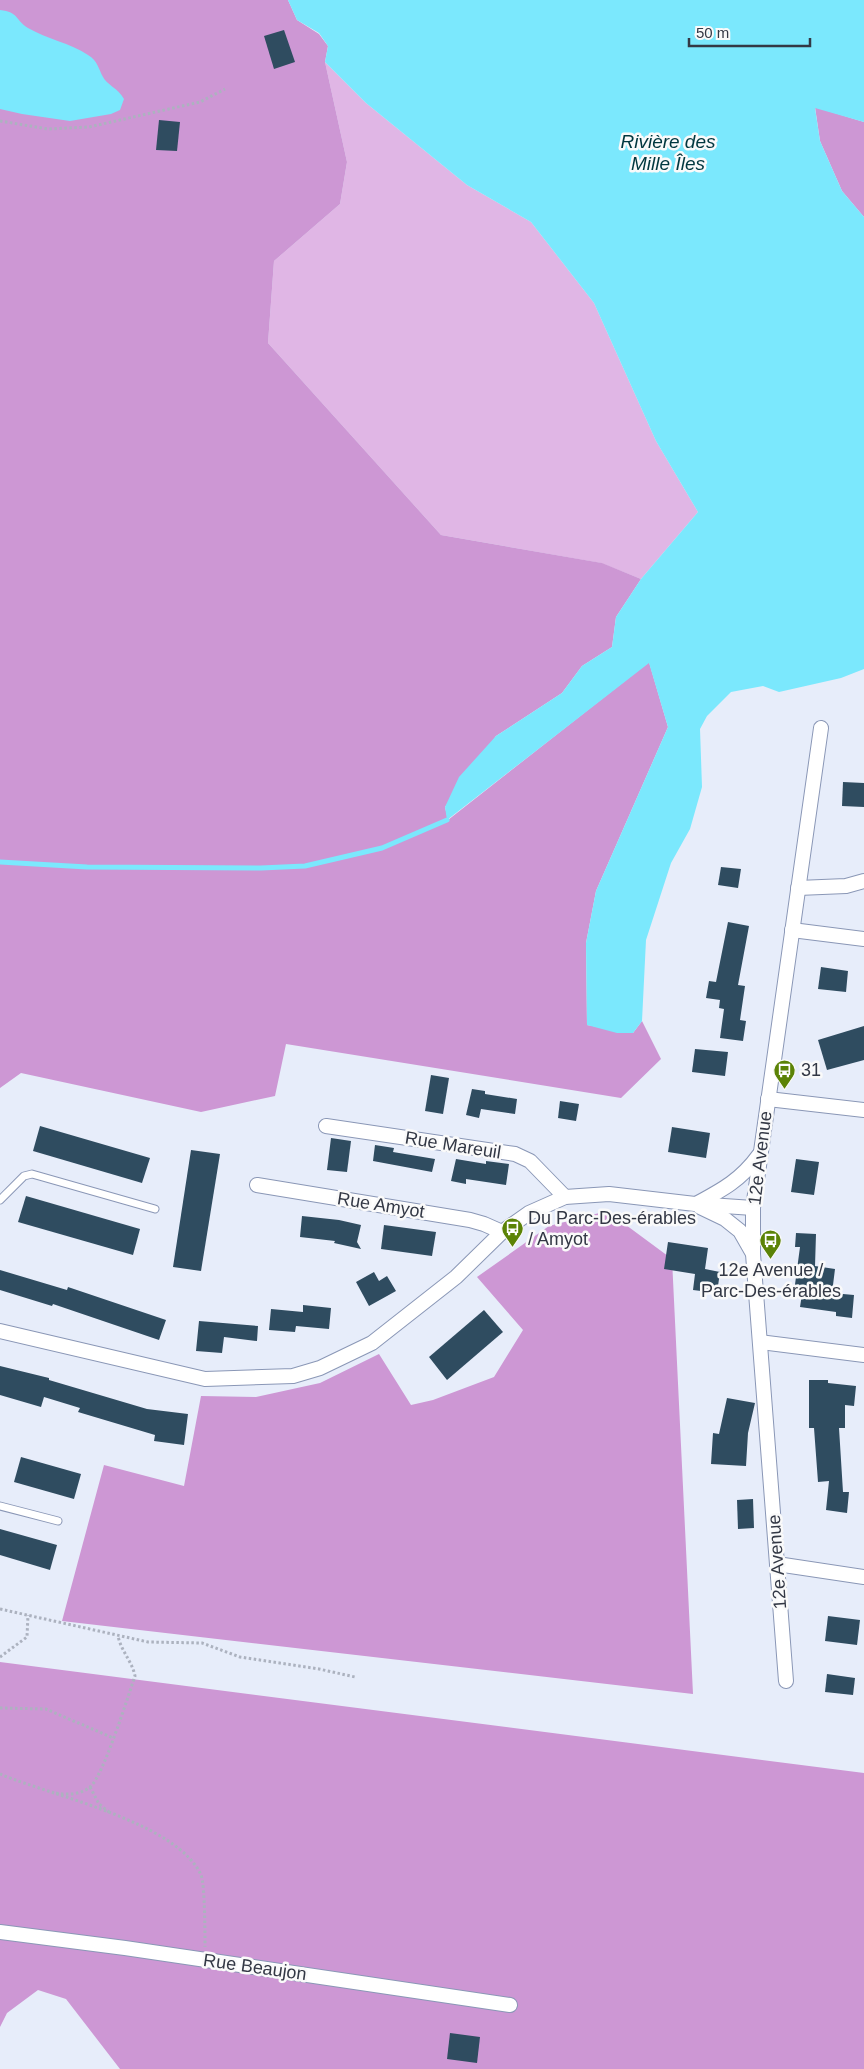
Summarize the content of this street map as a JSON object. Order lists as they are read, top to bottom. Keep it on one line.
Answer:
{"streets":{"street":["Rue Mareuil","12e Avenue","Rue Amyot","Rue Beaujon"]},"water":["Rivière des Mille Îles"],"places":{"bus stop":["31","Du Parc-Des-érables / Amyot","12e Avenue / Parc-Des-érables"]},"scale_bar":"50 m"}
